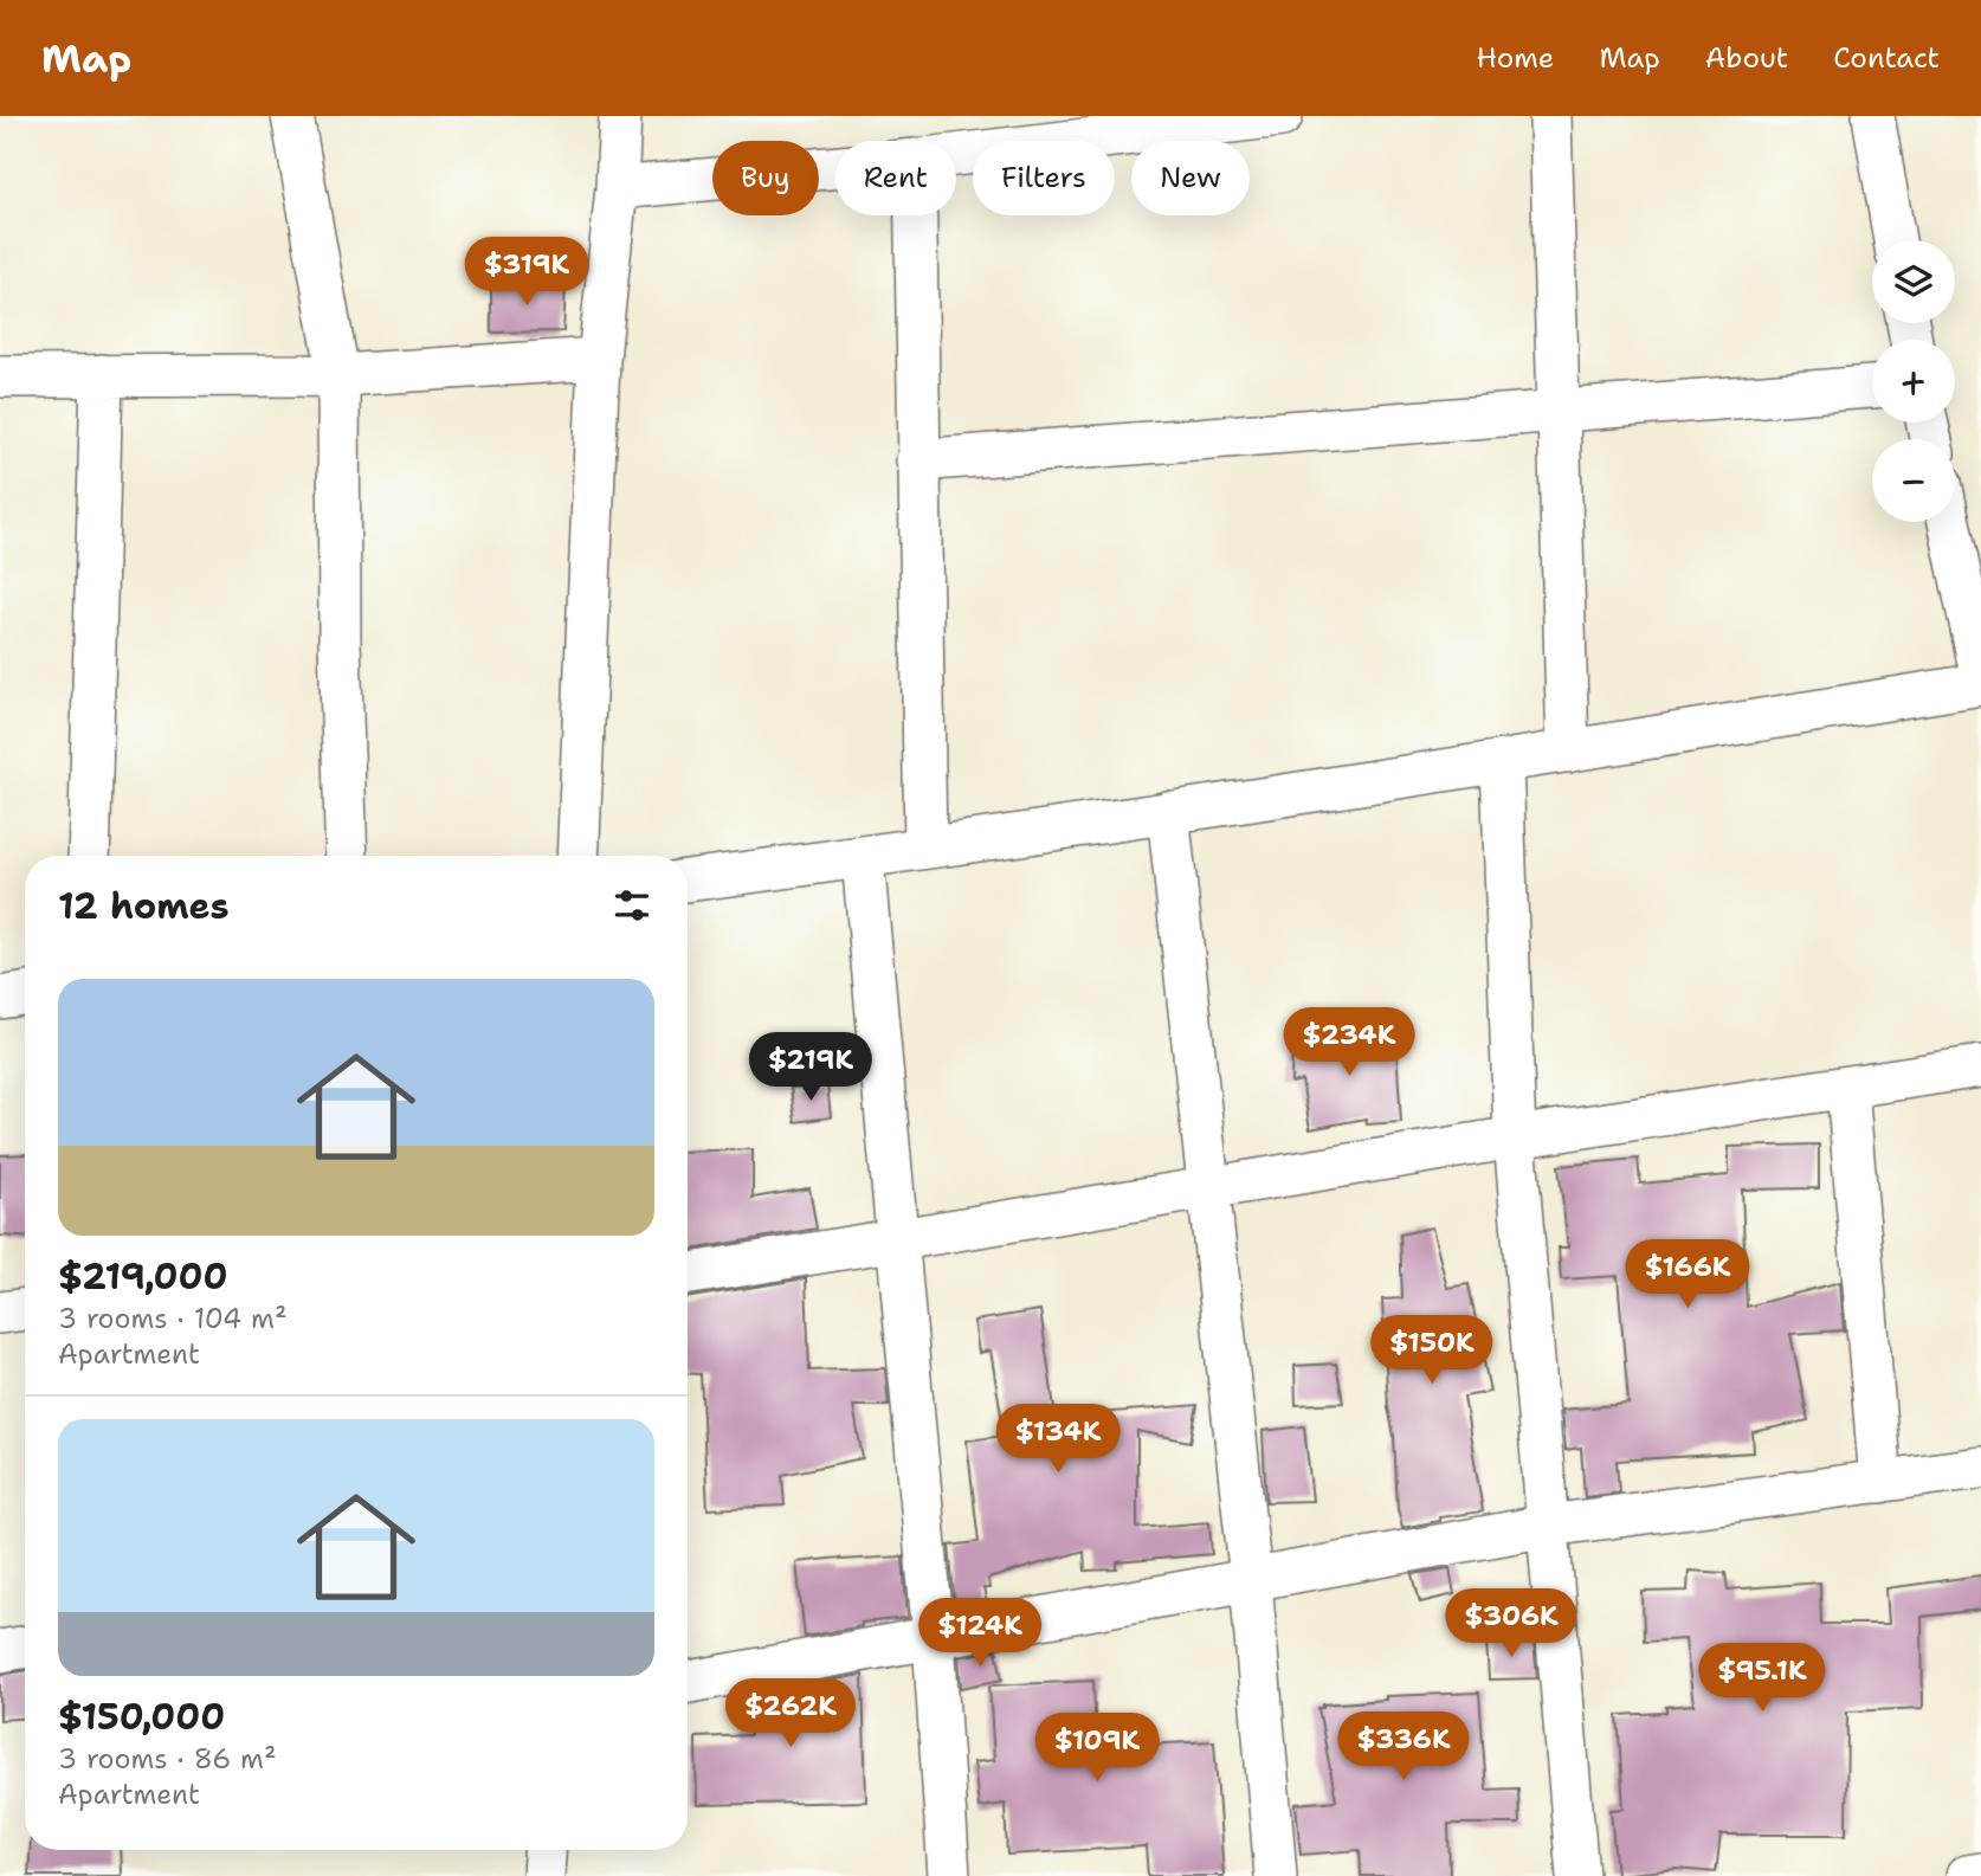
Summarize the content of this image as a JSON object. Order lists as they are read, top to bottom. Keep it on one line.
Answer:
{"page":{"header":"Map","nav":["Home","Map","About","Contact"],"chip":["Buy","Rent","Filters","New"],"price":["$319K","$234K","$219K","$166K","$150K","$134K","$306K","$124K","$95.1K","$262K","$336K","$109K"],"map_buttons":["+","−"],"heading":"12 homes","list":[{"name":"$219,000","note":"3 rooms · 104 m² · Apartment"},{"name":"$150,000","note":"3 rooms · 86 m² · Apartment"}]}}
